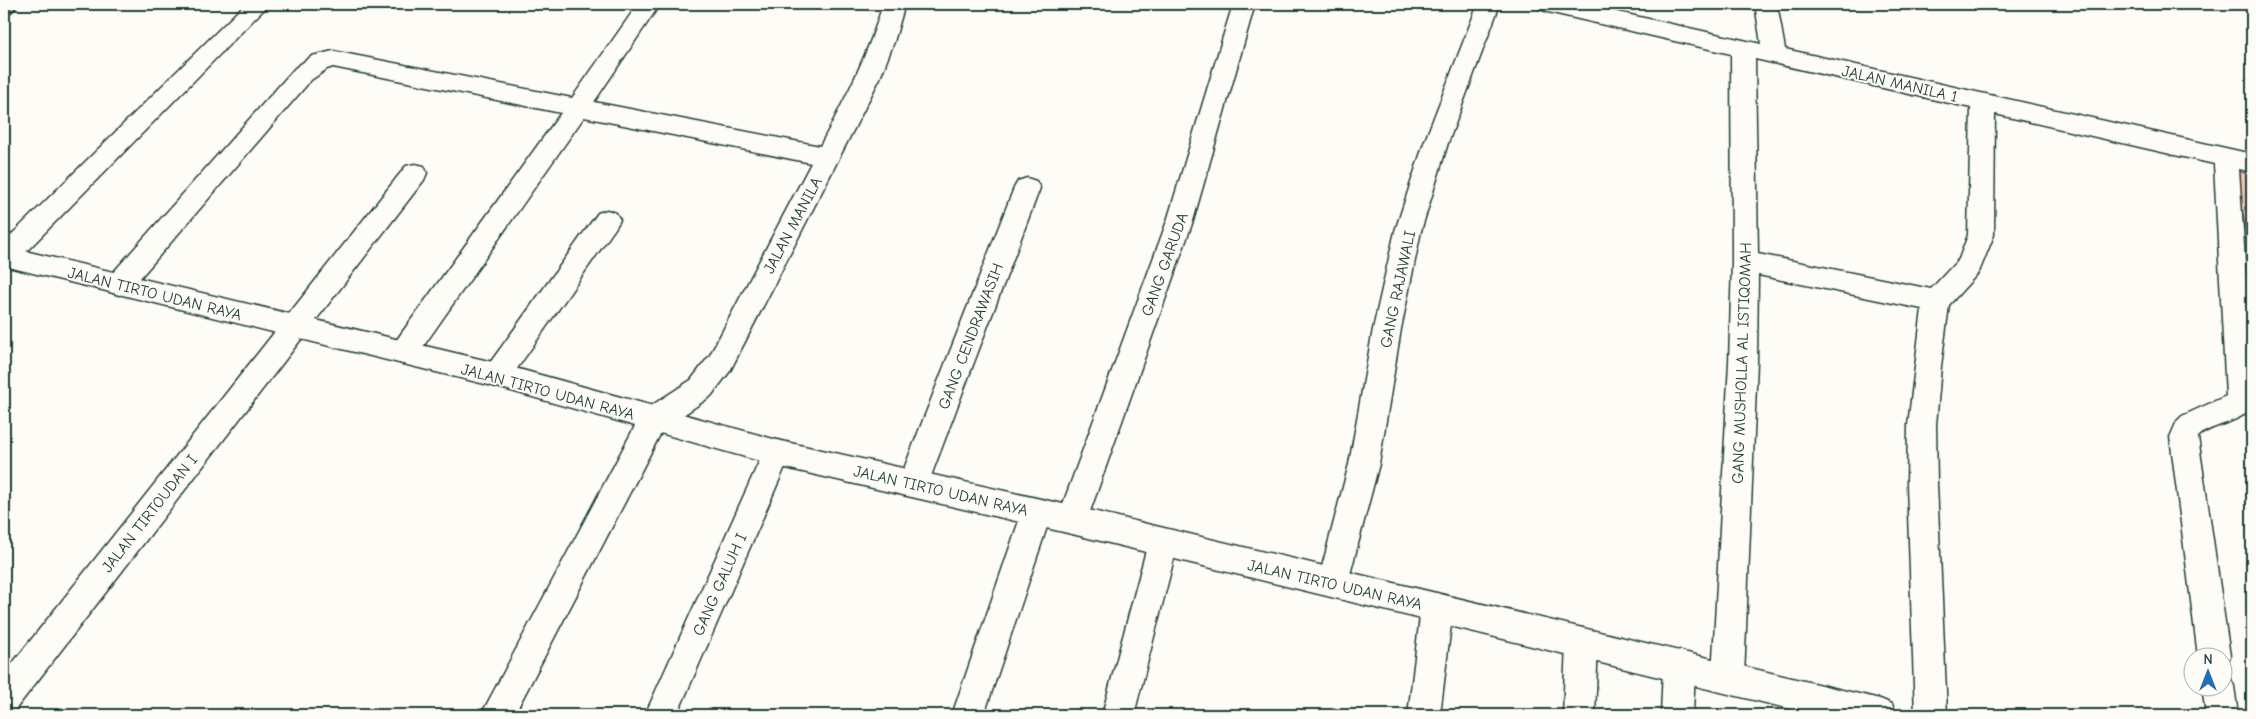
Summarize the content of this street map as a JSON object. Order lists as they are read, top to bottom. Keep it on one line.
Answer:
{"streets":{"street":["JALAN MANILA 1","JALAN MANILA","GANG GARUDA","GANG RAJAWALI","JALAN TIRTO UDAN RAYA","GANG CENDRAWASIH","GANG MUSHOLLA AL ISTIQOMAH","JALAN TIRTOUDAN I","GANG GALUH I"]},"crossings":[["JALAN MANILA 1","GANG MUSHOLLA AL ISTIQOMAH"],["JALAN MANILA","JALAN TIRTO UDAN RAYA"],["GANG GARUDA","JALAN TIRTO UDAN RAYA"],["GANG RAJAWALI","JALAN TIRTO UDAN RAYA"],["JALAN TIRTO UDAN RAYA","GANG CENDRAWASIH"],["JALAN TIRTO UDAN RAYA","GANG MUSHOLLA AL ISTIQOMAH"],["JALAN TIRTO UDAN RAYA","JALAN TIRTOUDAN I"],["JALAN TIRTO UDAN RAYA","GANG GALUH I"]],"north":"top"}
